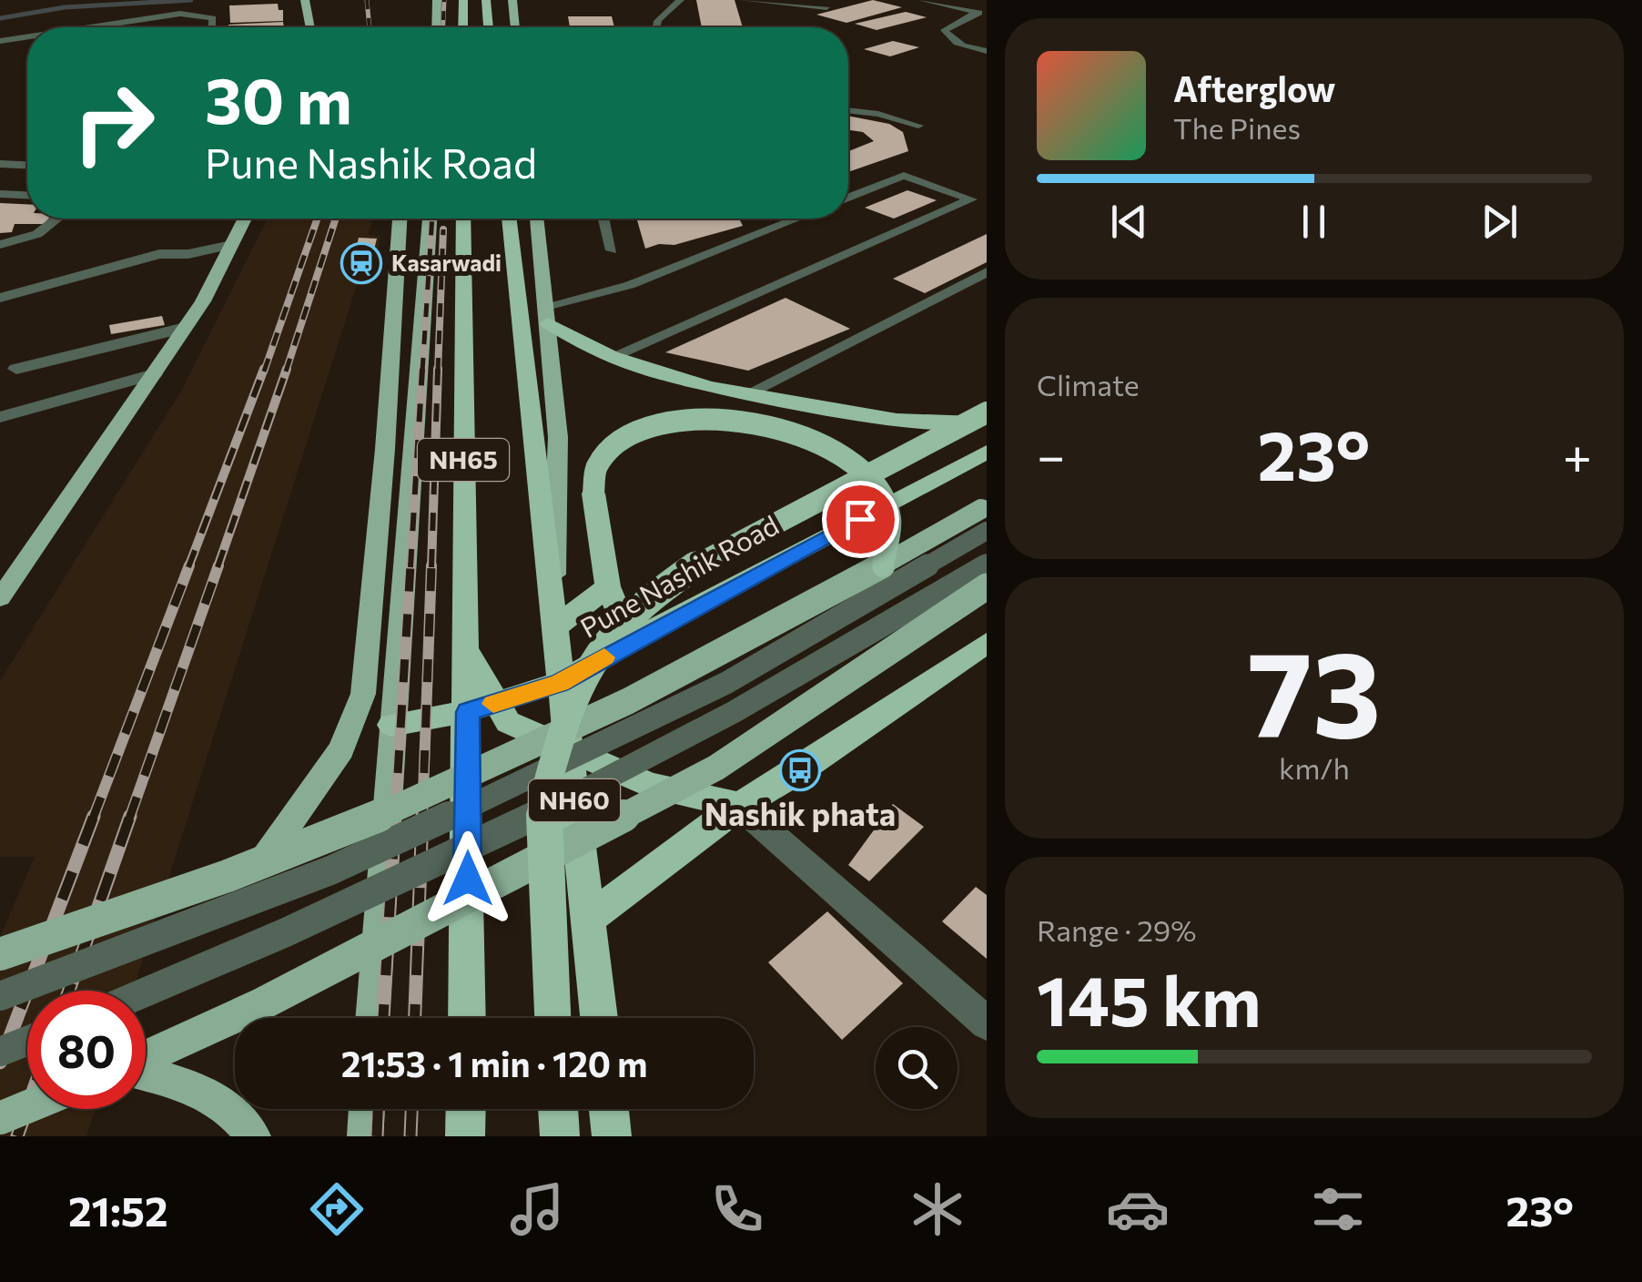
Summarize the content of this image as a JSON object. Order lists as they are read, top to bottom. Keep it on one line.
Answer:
{"streets":{"highway":["NH65","Pune Nashik Road","NH60"]},"crossings":[["NH65","Pune Nashik Road"],["NH65","NH60"],["Pune Nashik Road","NH60"]],"places":{"station":["Kasarwadi"],"bus stop":["Nashik phata"]},"page":{"turn":["30 m","Pune Nashik Road"],"song":["Afterglow","The Pines"],"tile":["Climate",["73","km/h"],["Range · 29%","145 km"]],"heat":["−","23°","+"],"limit":"80","trip":"21:53 · 1 min · 120 m","tabs":["21:52","23°"]}}
